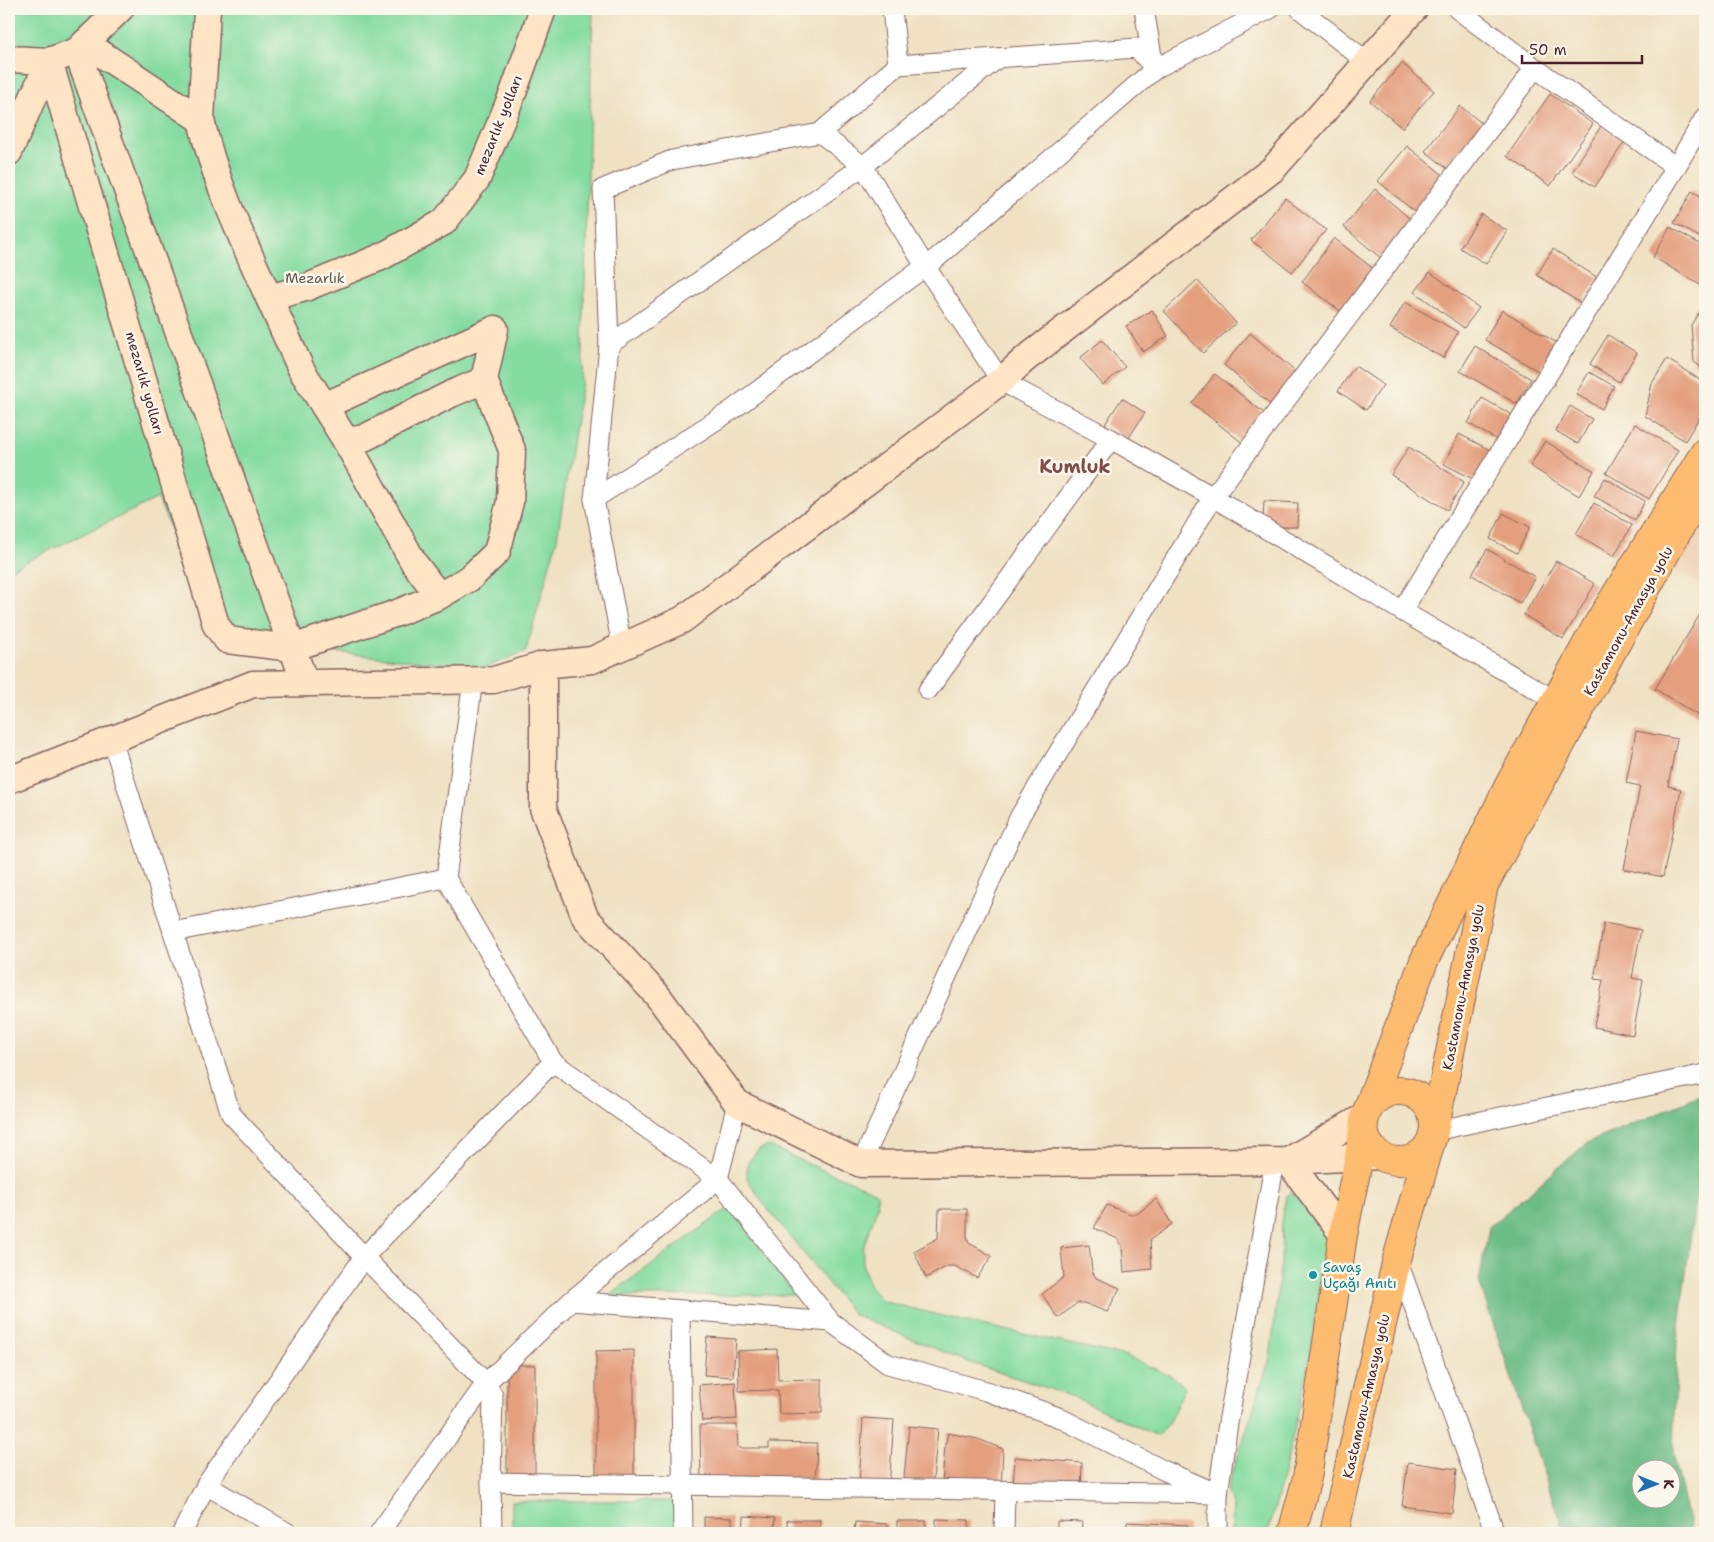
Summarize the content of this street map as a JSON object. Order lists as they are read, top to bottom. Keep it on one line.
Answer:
{"streets":{"main road":["Kastamonu-Amasya yolu"],"street":["mezarlık yolları"]},"districts":["Kumluk"],"parks":["Mezarlık"],"places":["Savaş Uçağı Anıtı"],"scale_bar":"50 m","north":"right"}
